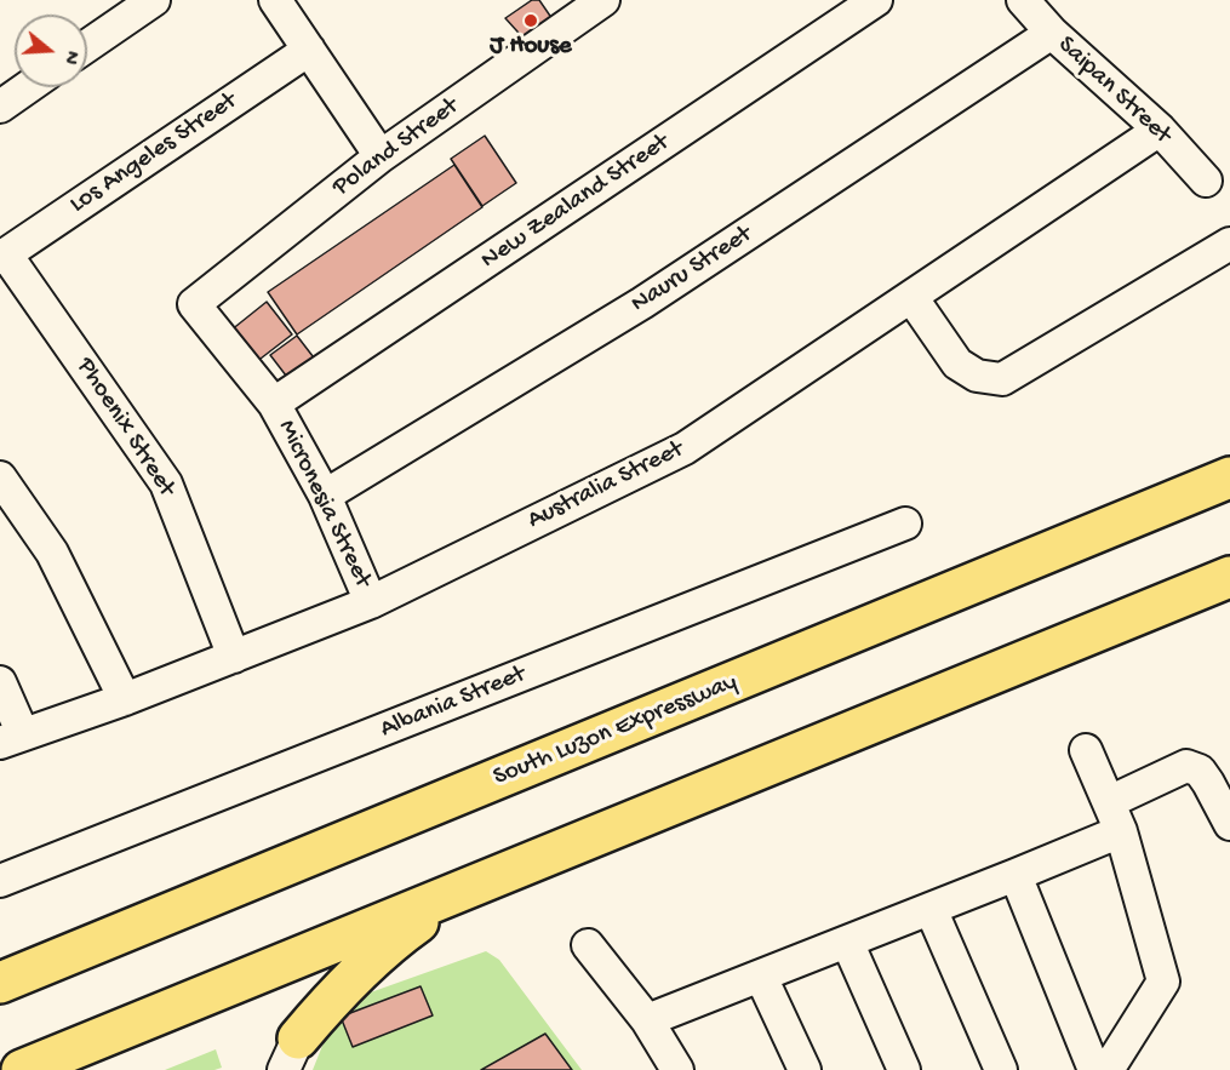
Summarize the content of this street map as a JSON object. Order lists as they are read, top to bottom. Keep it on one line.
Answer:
{"streets":{"highway":["South Luzon Expressway"],"street":["Saipan Street","Poland Street","Los Angeles Street","New Zealand Street","Nauru Street","Phoenix Street","Australia Street","Micronesia Street","Albania Street"]},"crossings":[["Saipan Street","Nauru Street"],["Saipan Street","Australia Street"],["Poland Street","Micronesia Street"],["Los Angeles Street","Phoenix Street"],["New Zealand Street","Micronesia Street"],["Nauru Street","Micronesia Street"],["Phoenix Street","Australia Street"],["Australia Street","Micronesia Street"]],"places":["J House"],"north":"right"}
